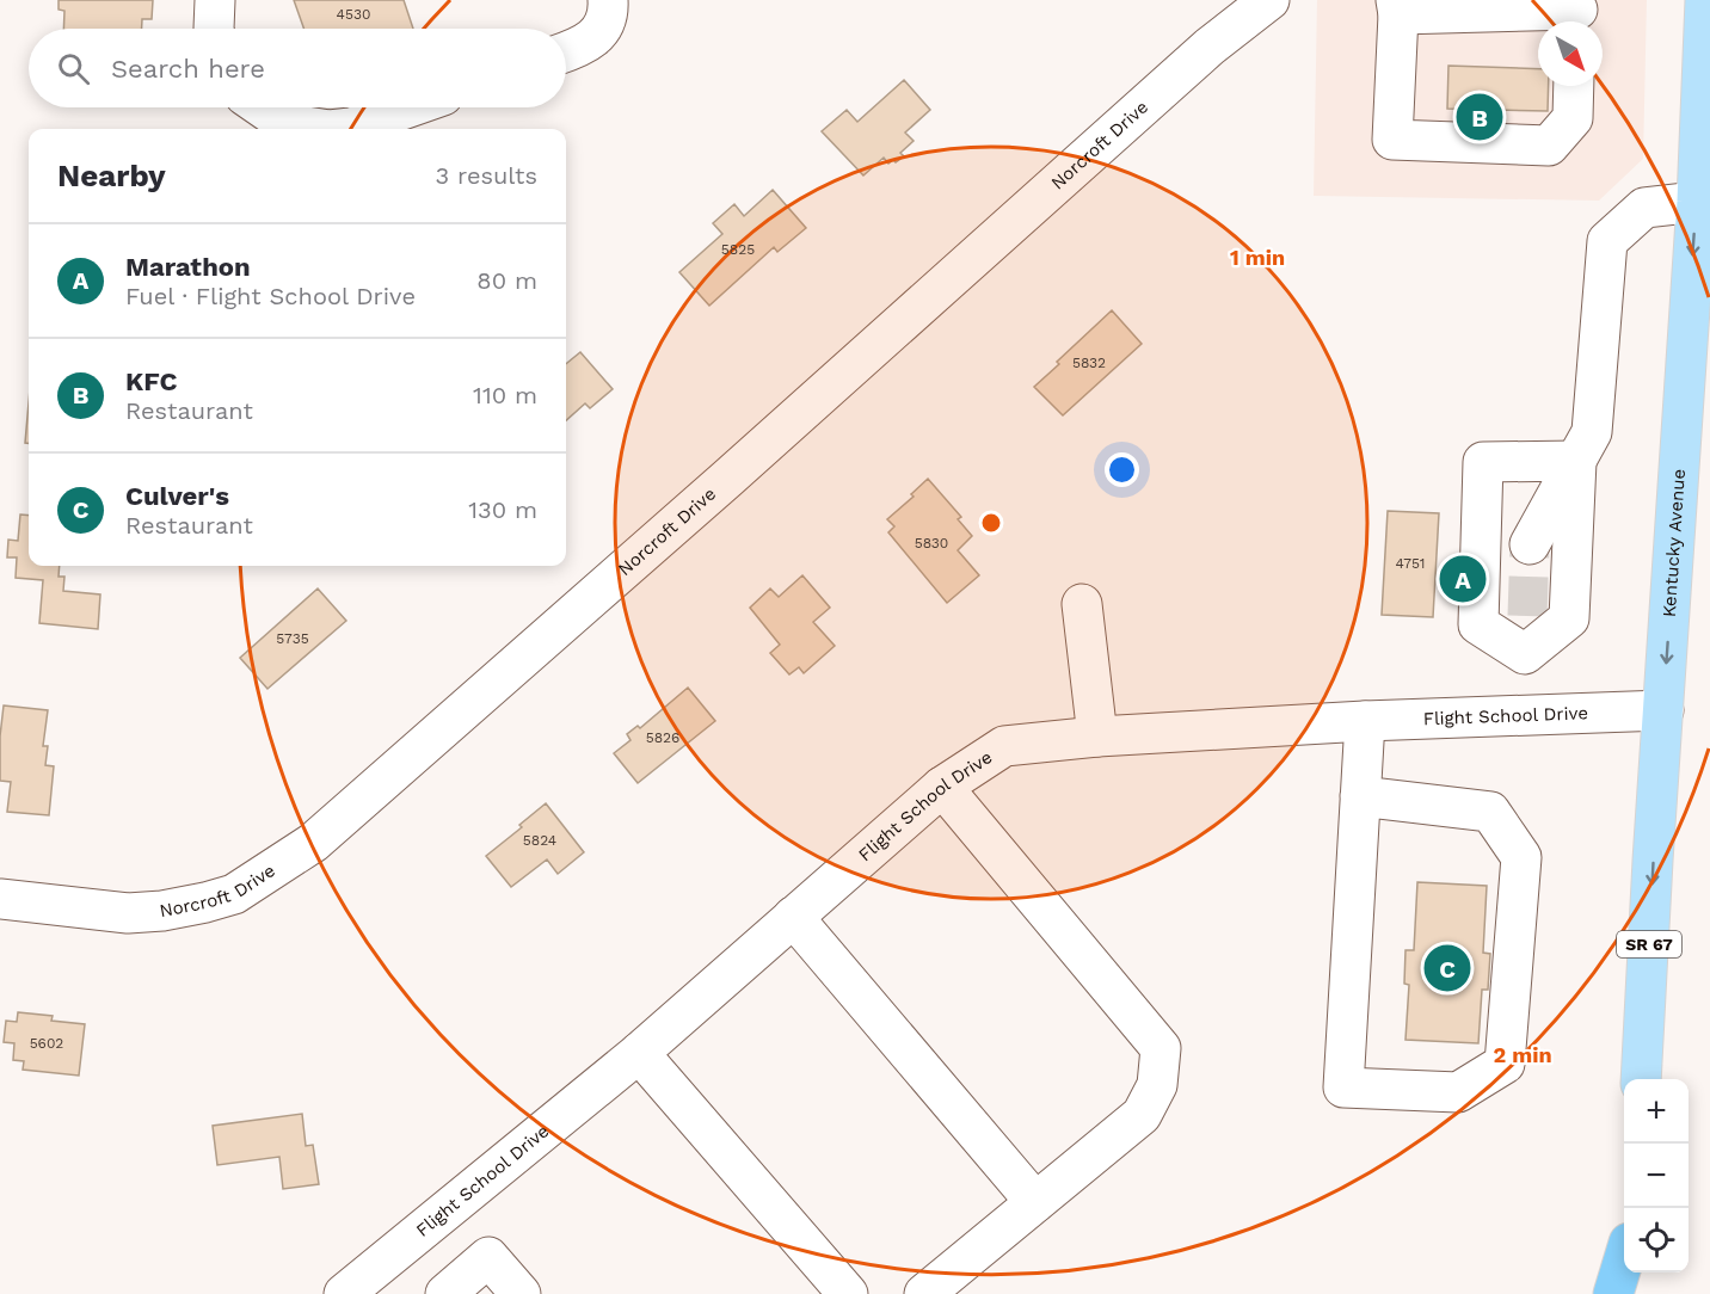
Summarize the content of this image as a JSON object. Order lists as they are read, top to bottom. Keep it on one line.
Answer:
{"streets":{"main road":["Kentucky Avenue","SR 67"],"street":["Norcroft Drive","Flight School Drive"]},"crossings":[["Kentucky Avenue","Flight School Drive"]],"one_way":["Kentucky Avenue"],"house_numbers":["4530","5825","5832","5830","4751","5735","5826","5824","5602"],"north":"bottom right","page":{"search":"Search here","pins":["B","A","C"],"heading":["Nearby","3 results"],"list":[{"mark":"A","name":"Marathon","note":"Fuel · Flight School Drive","value":"80 m"},{"mark":"B","name":"KFC","note":"Restaurant","value":"110 m"},{"mark":"C","name":"Culver's","note":"Restaurant","value":"130 m"}],"map_buttons":["+","−"]},"rings":["1 min","2 min"]}
